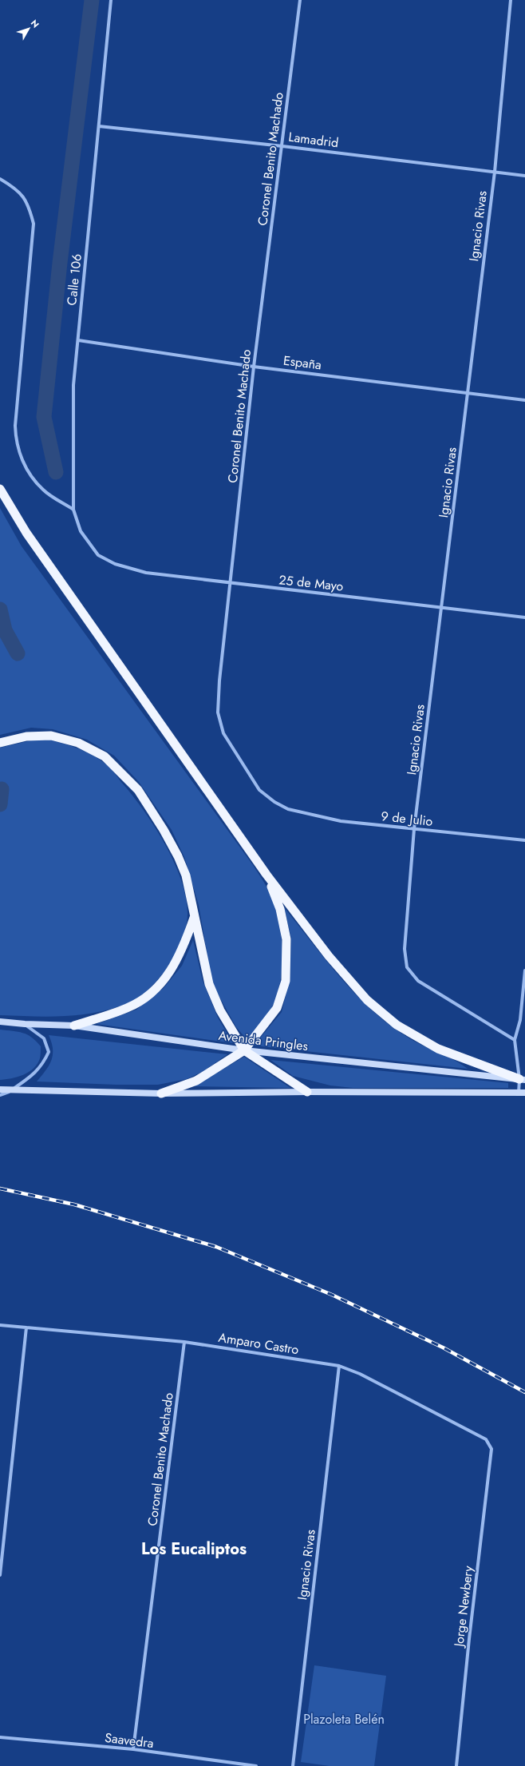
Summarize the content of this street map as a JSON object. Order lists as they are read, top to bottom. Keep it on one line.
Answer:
{"streets":{"main road":["Avenida Pringles"],"street":["Lamadrid","Coronel Benito Machado","Ignacio Rivas","Calle 106","España","25 de Mayo","9 de Julio","Amparo Castro","Jorge Newbery","Saavedra"]},"crossings":[["Lamadrid","Coronel Benito Machado"],["Lamadrid","Ignacio Rivas"],["Lamadrid","Calle 106"],["Coronel Benito Machado","España"],["Coronel Benito Machado","25 de Mayo"],["Coronel Benito Machado","9 de Julio"],["Coronel Benito Machado","Amparo Castro"],["Coronel Benito Machado","Saavedra"],["Ignacio Rivas","España"],["Ignacio Rivas","25 de Mayo"],["Ignacio Rivas","9 de Julio"],["Ignacio Rivas","Amparo Castro"],["Calle 106","España"],["Calle 106","25 de Mayo"],["Amparo Castro","Jorge Newbery"]],"districts":["Los Eucaliptos"],"parks":["Plazoleta Belén"],"north":"top right"}
